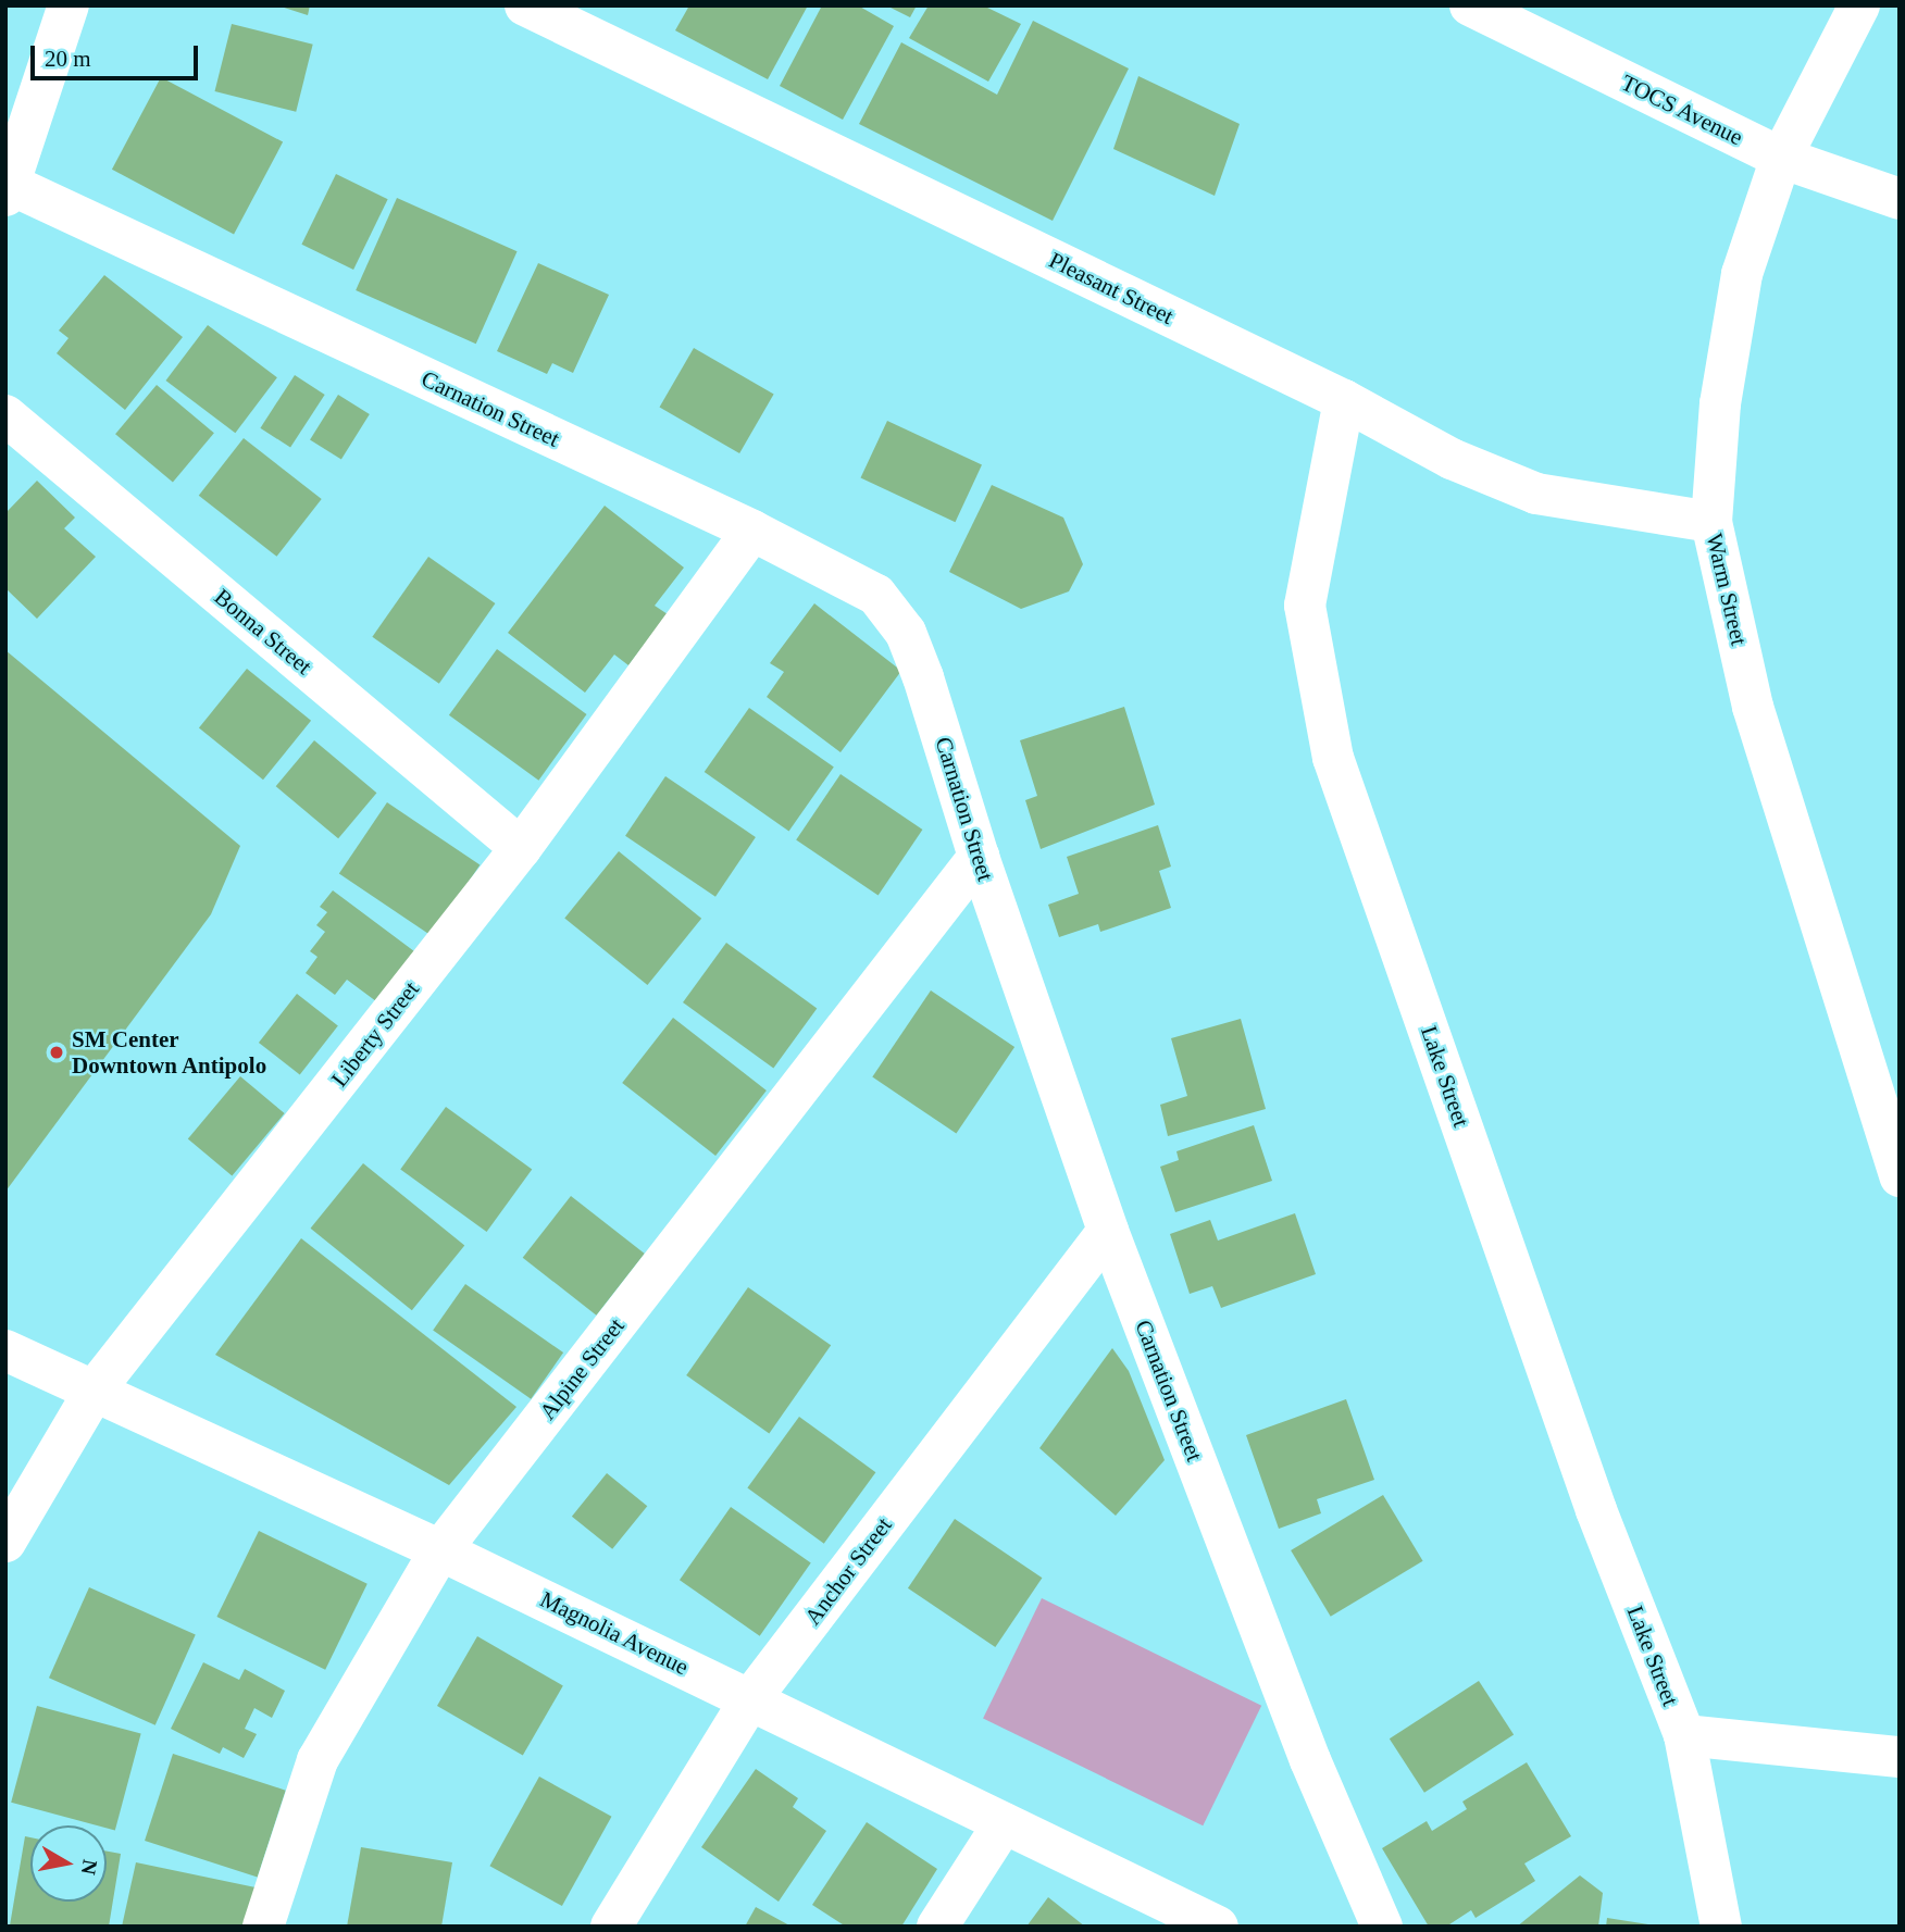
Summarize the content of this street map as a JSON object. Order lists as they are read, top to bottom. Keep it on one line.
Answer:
{"streets":{"street":["TOCS Avenue","Pleasant Street","Carnation Street","Warm Street","Bonna Street","Liberty Street","Lake Street","Alpine Street","Anchor Street","Magnolia Avenue"]},"crossings":[["TOCS Avenue","Warm Street"],["Pleasant Street","Warm Street"],["Pleasant Street","Lake Street"],["Carnation Street","Liberty Street"],["Carnation Street","Alpine Street"],["Carnation Street","Anchor Street"],["Bonna Street","Liberty Street"],["Liberty Street","Magnolia Avenue"],["Alpine Street","Magnolia Avenue"],["Anchor Street","Magnolia Avenue"]],"places":["SM Center Downtown Antipolo"],"scale_bar":"20 m","north":"right"}
